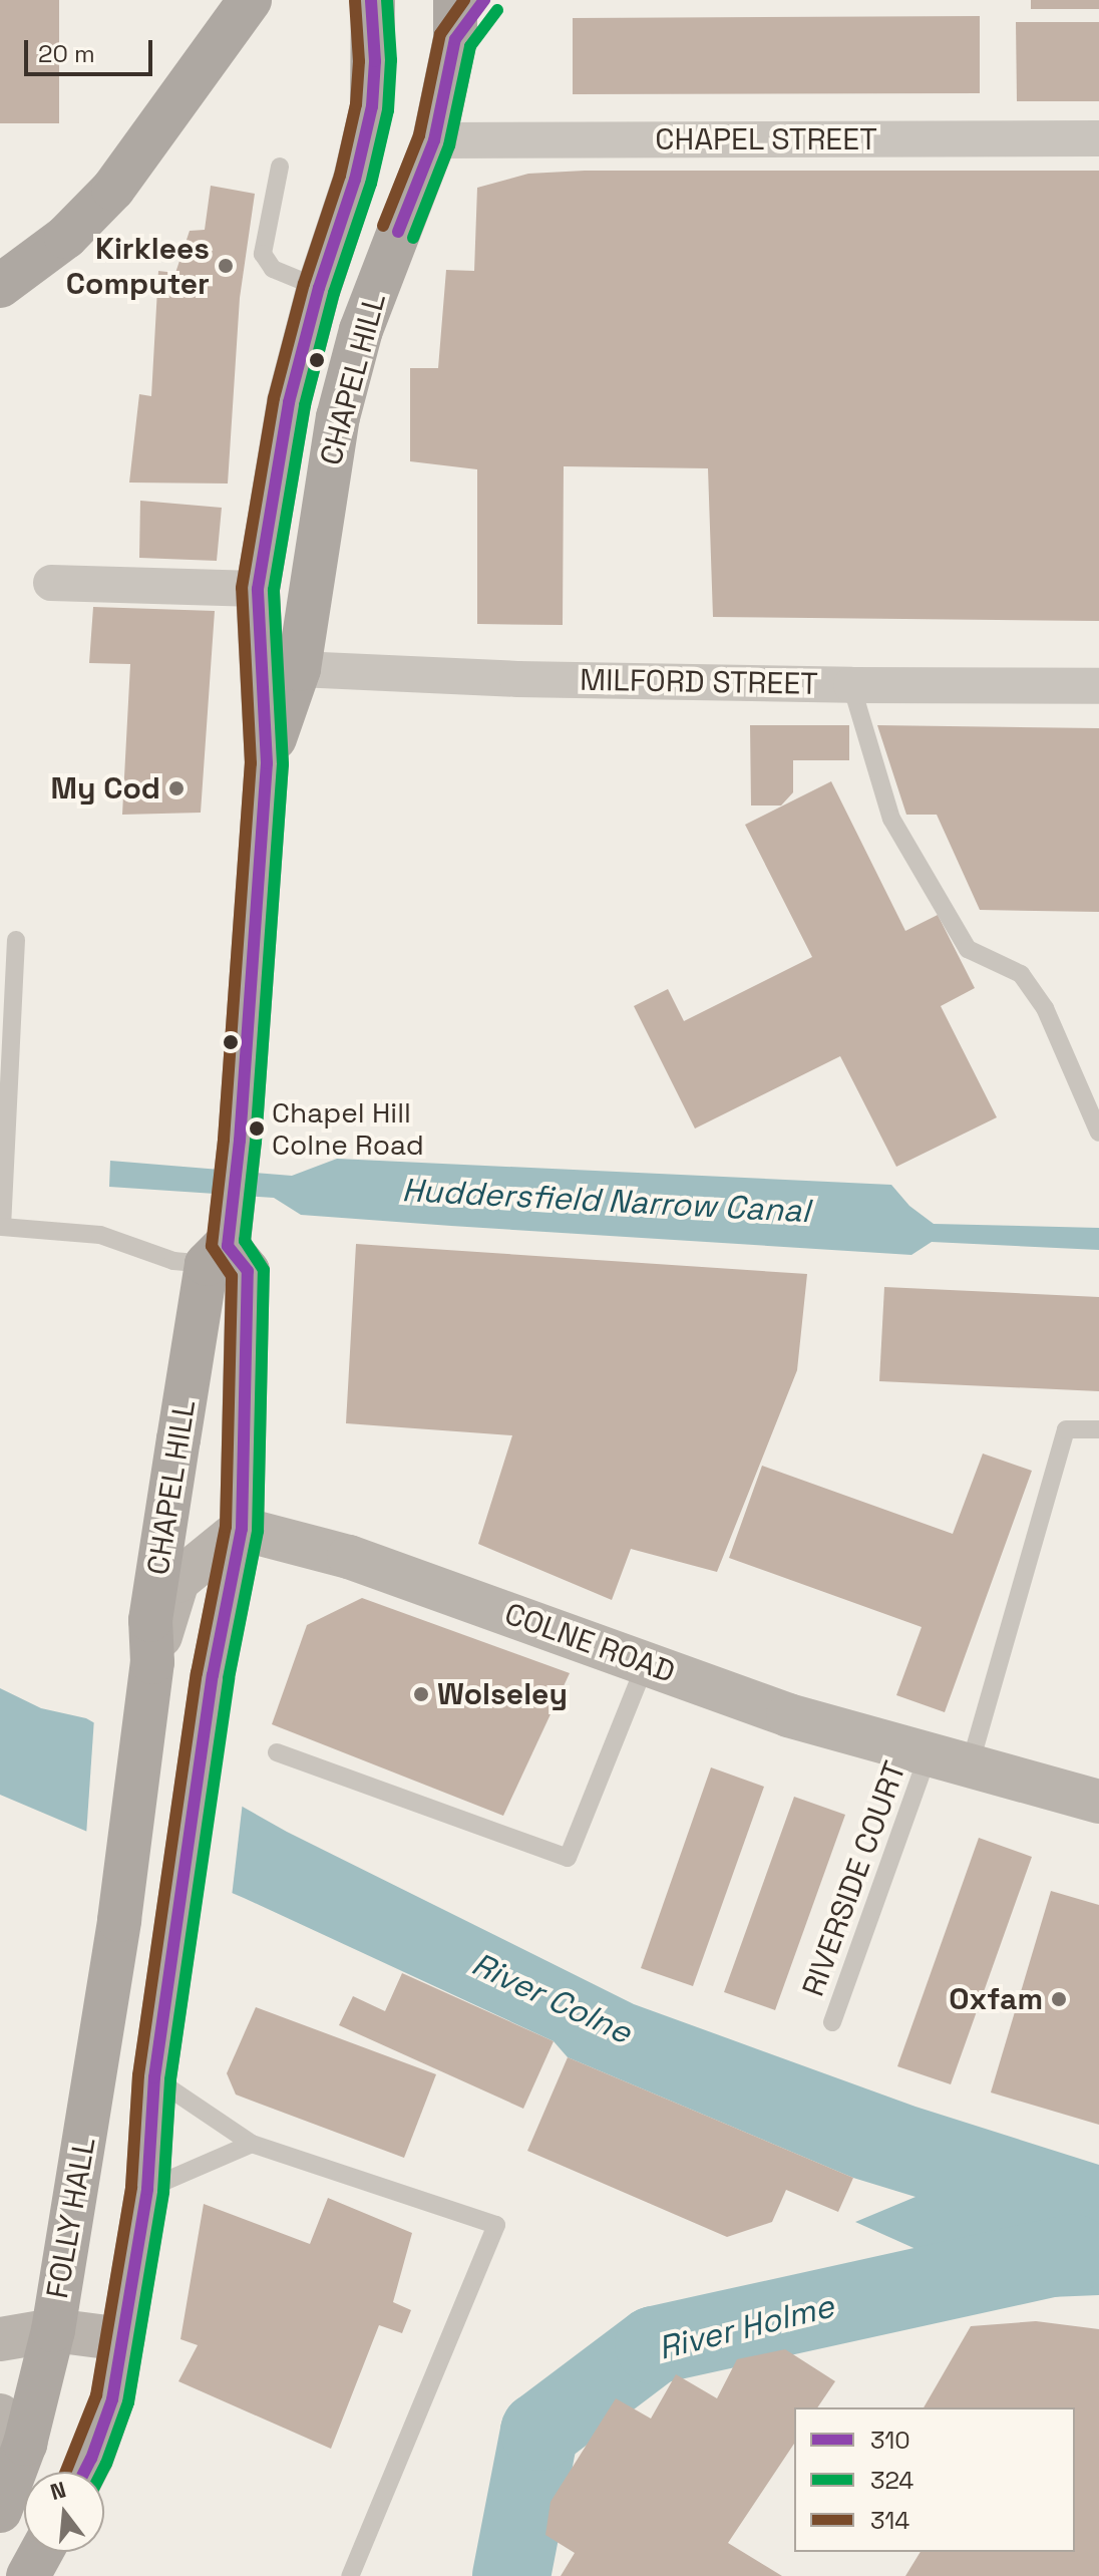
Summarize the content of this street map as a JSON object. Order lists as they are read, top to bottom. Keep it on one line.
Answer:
{"streets":{"main road":["CHAPEL HILL","COLNE ROAD","FOLLY HALL"],"street":["CHAPEL STREET","MILFORD STREET"],"lane":["RIVERSIDE COURT"]},"crossings":[["CHAPEL STREET","CHAPEL HILL"],["CHAPEL HILL","MILFORD STREET"],["CHAPEL HILL","COLNE ROAD"],["CHAPEL HILL","FOLLY HALL"],["COLNE ROAD","RIVERSIDE COURT"]],"water":["Huddersfield Narrow Canal","River Colne","River Holme"],"places":["Kirklees Computer","My Cod","Chapel Hill Colne Road","Wolseley","Oxfam"],"lines":["transit line 310","transit line 324","transit line 314"],"legend":["310","324","314"],"scale_bar":"20 m","north":"top"}
